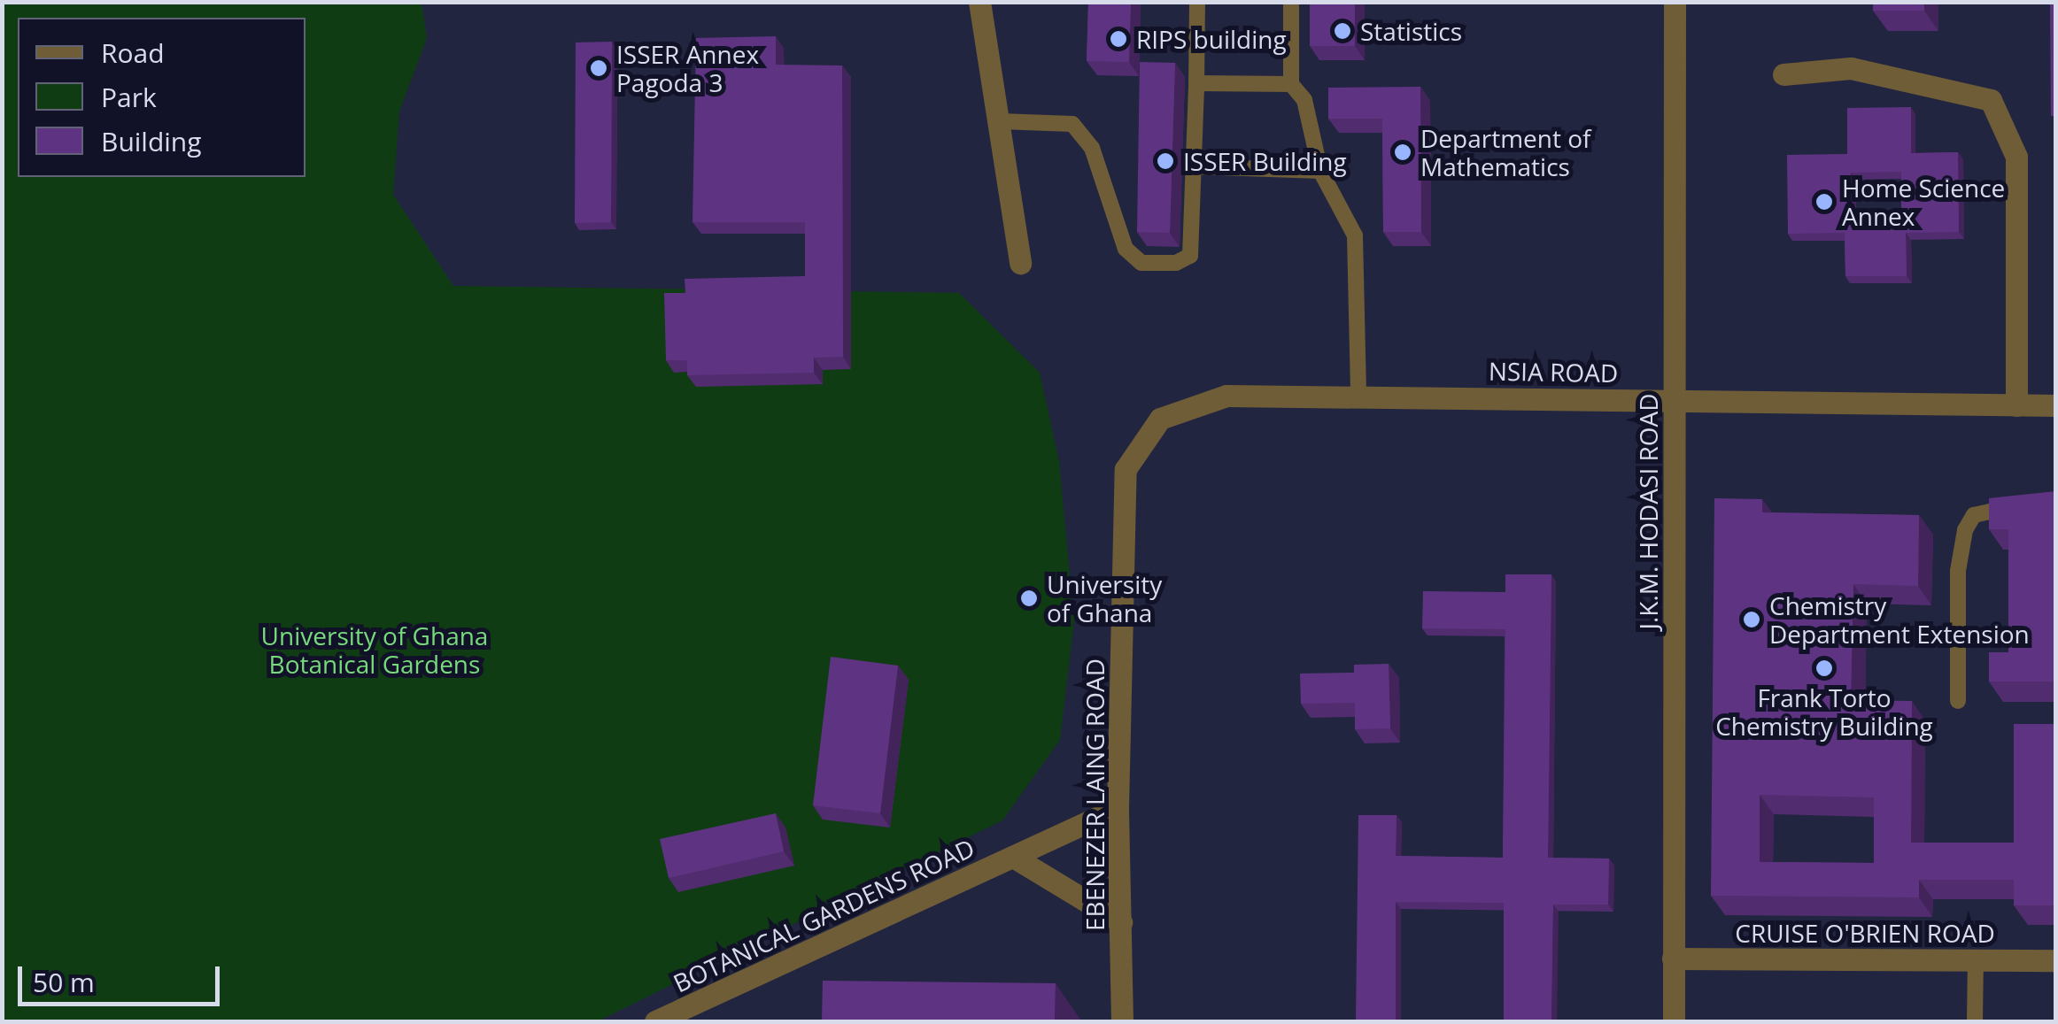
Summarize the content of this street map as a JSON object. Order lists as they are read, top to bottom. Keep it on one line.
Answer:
{"streets":{"street":["NSIA ROAD","J.K.M. HODASI ROAD","EBENEZER LAING ROAD","BOTANICAL GARDENS ROAD","CRUISE O'BRIEN ROAD"]},"crossings":[["NSIA ROAD","J.K.M. HODASI ROAD"],["NSIA ROAD","EBENEZER LAING ROAD"],["J.K.M. HODASI ROAD","CRUISE O'BRIEN ROAD"],["EBENEZER LAING ROAD","BOTANICAL GARDENS ROAD"]],"parks":["University of Ghana Botanical Gardens"],"places":["Statistics","RIPS building","ISSER Annex Pagoda 3","Department of Mathematics","ISSER Building","Home Science Annex","University of Ghana","Chemistry Department Extension","Frank Torto Chemistry Building"],"legend":["Road","Park","Building"],"scale_bar":"50 m"}
